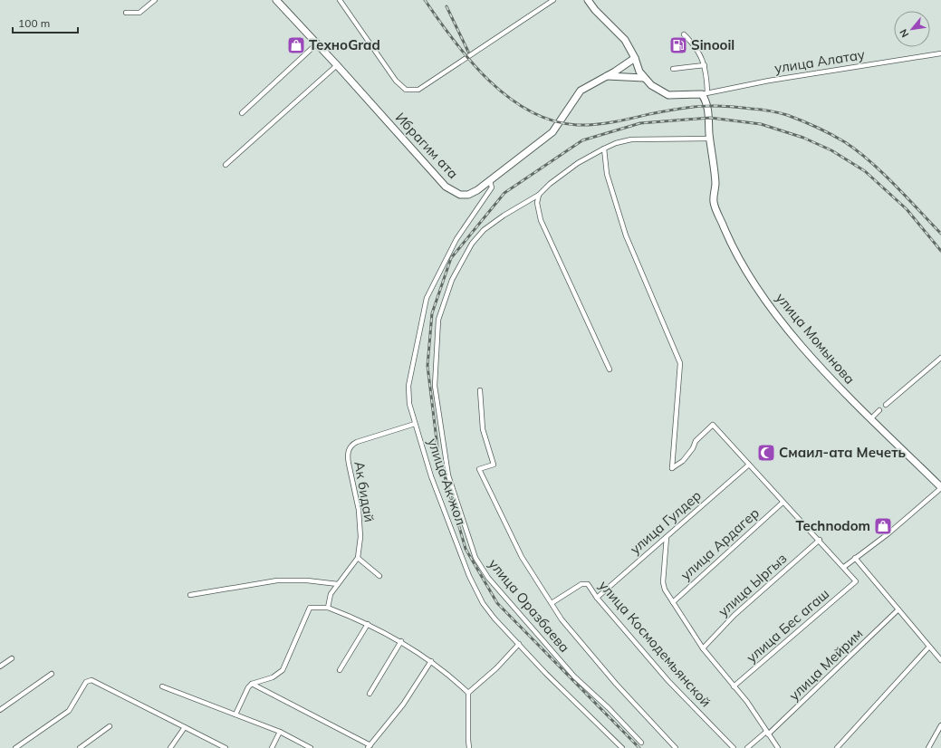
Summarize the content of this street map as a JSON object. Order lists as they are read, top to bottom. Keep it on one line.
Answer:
{"streets":{"main road":["Ибрагим ата","улица Момынова"],"street":["улица Алатау","улица Ак жол","Ак бидай","улица Гулдер","улица Ардагер","улица Ыргыз","улица Оразбаева","улица Бес агаш","улица Космодемьянской","улица Мейрим"]},"crossings":[["улица Алатау","улица Момынова"],["Ибрагим ата","улица Ак жол"],["улица Момынова","улица Оразбаева"],["улица Ак жол","Ак бидай"],["улица Гулдер","улица Космодемьянской"],["улица Оразбаева","улица Космодемьянской"]],"places":{"shop":["ТехноGrad","Technodom"],"fuel station":["Sinooil"],"mosque":["Смаил-ата Мечеть"]},"scale_bar":"100 m","north":"bottom left"}
